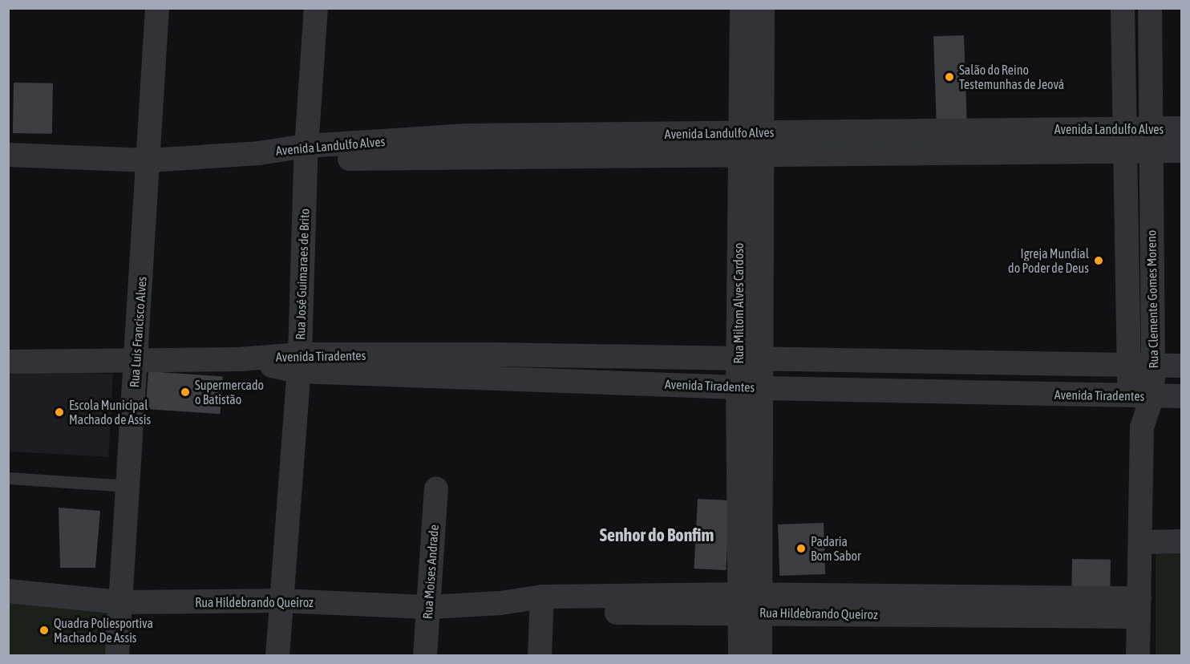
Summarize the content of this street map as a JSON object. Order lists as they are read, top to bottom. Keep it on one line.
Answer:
{"streets":{"street":["Avenida Landulfo Alves","Rua José Guimaraes de Brito","Rua Clemente Gomes Moreno","Rua Miltom Alves Cardoso","Rua Luis Francisco Alves","Avenida Tiradentes","Rua Moises Andrade","Rua Hildebrando Queiroz"]},"crossings":[["Avenida Landulfo Alves","Rua José Guimaraes de Brito"],["Avenida Landulfo Alves","Rua Clemente Gomes Moreno"],["Avenida Landulfo Alves","Rua Miltom Alves Cardoso"],["Avenida Landulfo Alves","Rua Luis Francisco Alves"],["Rua José Guimaraes de Brito","Avenida Tiradentes"],["Rua José Guimaraes de Brito","Rua Hildebrando Queiroz"],["Rua Clemente Gomes Moreno","Avenida Tiradentes"],["Rua Miltom Alves Cardoso","Avenida Tiradentes"],["Rua Miltom Alves Cardoso","Rua Hildebrando Queiroz"],["Rua Luis Francisco Alves","Avenida Tiradentes"],["Rua Luis Francisco Alves","Rua Hildebrando Queiroz"],["Rua Moises Andrade","Rua Hildebrando Queiroz"]],"districts":["Senhor do Bonfim"],"places":["Salão do Reino Testemunhas de Jeová","Igreja Mundial do Poder de Deus","Supermercado o Batistão","Escola Municipal Machado de Assis","Padaria Bom Sabor","Quadra Poliesportiva Machado De Assis"]}
